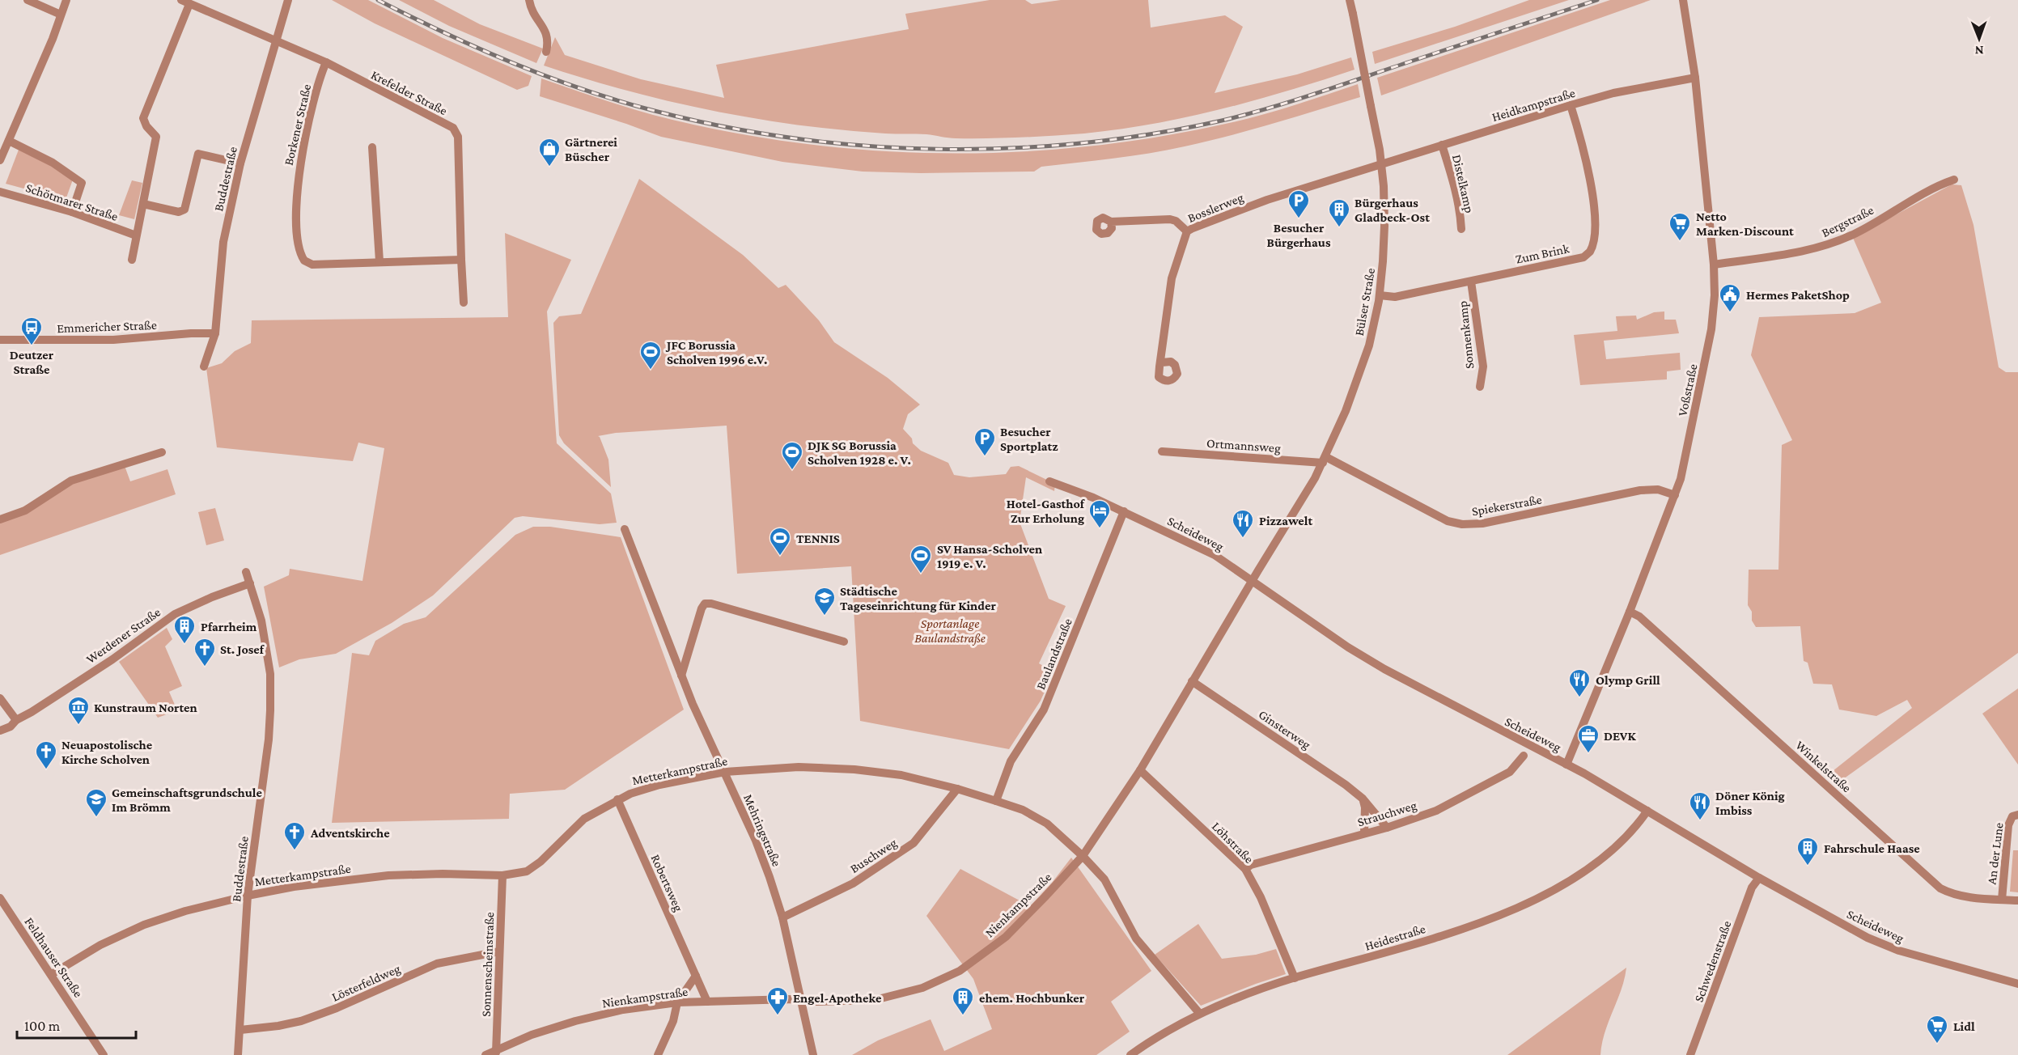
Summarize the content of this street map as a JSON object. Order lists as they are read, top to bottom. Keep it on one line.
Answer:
{"streets":{"street":["Krefelder Straße","Heidkampstraße","Borkener Straße","Buddestraße","Distelkamp","Schötmarer Straße","Bosslerweg","Bergstraße","Zum Brink","Bülser Straße","Emmericher Straße","Sonnenkamp","Voßstraße","Ortmannsweg","Spiekerstraße","Scheideweg","Werdener Straße","Baulandstraße","Ginsterweg","Winkelstraße","Metterkampstraße","Strauchweg","Mehringstraße","Löhstraße","An der Lune","Buschweg","Robertsweg","Nienkampstraße","Heidestraße","Feldhauser Straße","Schwedenstraße","Sonnenscheinstraße","Lösterfeldweg"]},"crossings":[["Krefelder Straße","Borkener Straße"],["Krefelder Straße","Buddestraße"],["Heidkampstraße","Distelkamp"],["Heidkampstraße","Bosslerweg"],["Heidkampstraße","Zum Brink"],["Heidkampstraße","Bülser Straße"],["Heidkampstraße","Voßstraße"],["Buddestraße","Emmericher Straße"],["Buddestraße","Werdener Straße"],["Buddestraße","Metterkampstraße"],["Buddestraße","Lösterfeldweg"],["Bosslerweg","Bülser Straße"],["Bergstraße","Voßstraße"],["Zum Brink","Bülser Straße"],["Zum Brink","Sonnenkamp"],["Bülser Straße","Ortmannsweg"],["Bülser Straße","Spiekerstraße"],["Bülser Straße","Scheideweg"],["Bülser Straße","Nienkampstraße"],["Voßstraße","Spiekerstraße"],["Voßstraße","Scheideweg"],["Voßstraße","Winkelstraße"],["Ortmannsweg","Spiekerstraße"],["Scheideweg","Baulandstraße"],["Scheideweg","Nienkampstraße"],["Scheideweg","Heidestraße"],["Scheideweg","Schwedenstraße"],["Baulandstraße","Metterkampstraße"],["Ginsterweg","Strauchweg"],["Ginsterweg","Nienkampstraße"],["Winkelstraße","An der Lune"],["Metterkampstraße","Mehringstraße"],["Metterkampstraße","Buschweg"],["Metterkampstraße","Robertsweg"],["Metterkampstraße","Nienkampstraße"],["Metterkampstraße","Heidestraße"],["Metterkampstraße","Feldhauser Straße"],["Metterkampstraße","Sonnenscheinstraße"],["Strauchweg","Löhstraße"],["Mehringstraße","Buschweg"],["Mehringstraße","Nienkampstraße"],["Löhstraße","Nienkampstraße"],["Löhstraße","Heidestraße"],["Robertsweg","Nienkampstraße"],["Nienkampstraße","Sonnenscheinstraße"],["Sonnenscheinstraße","Lösterfeldweg"]],"parks":["Sportanlage Baulandstraße"],"places":{"shop":["Gärtnerei Büscher"],"parking":["Besucher Bürgerhaus","Besucher Sportplatz"],"building":["Bürgerhaus Gladbeck-Ost","Pfarrheim","Fahrschule Haase","ehem. Hochbunker"],"supermarket":["Netto Marken-Discount","Lidl"],"public building":["Hermes PaketShop"],"bus stop":["Deutzer Straße"],"sports":["JFC Borussia Scholven 1996 e.V.","DJK SG Borussia Scholven 1928 e. V.","TENNIS","SV Hansa-Scholven 1919 e. V."],"hotel":["Hotel-Gasthof Zur Erholung"],"restaurant":["Pizzawelt","Olymp Grill","Döner König Imbiss"],"school or university":["Städtische Tageseinrichtung für Kinder","Gemeinschaftsgrundschule Im Brömm"],"church":["St. Josef","Neuapostolische Kirche Scholven","Adventskirche"],"museum":["Kunstraum Norten"],"office":["DEVK"],"pharmacy":["Engel-Apotheke"]},"scale_bar":"100 m","north":"bottom"}
